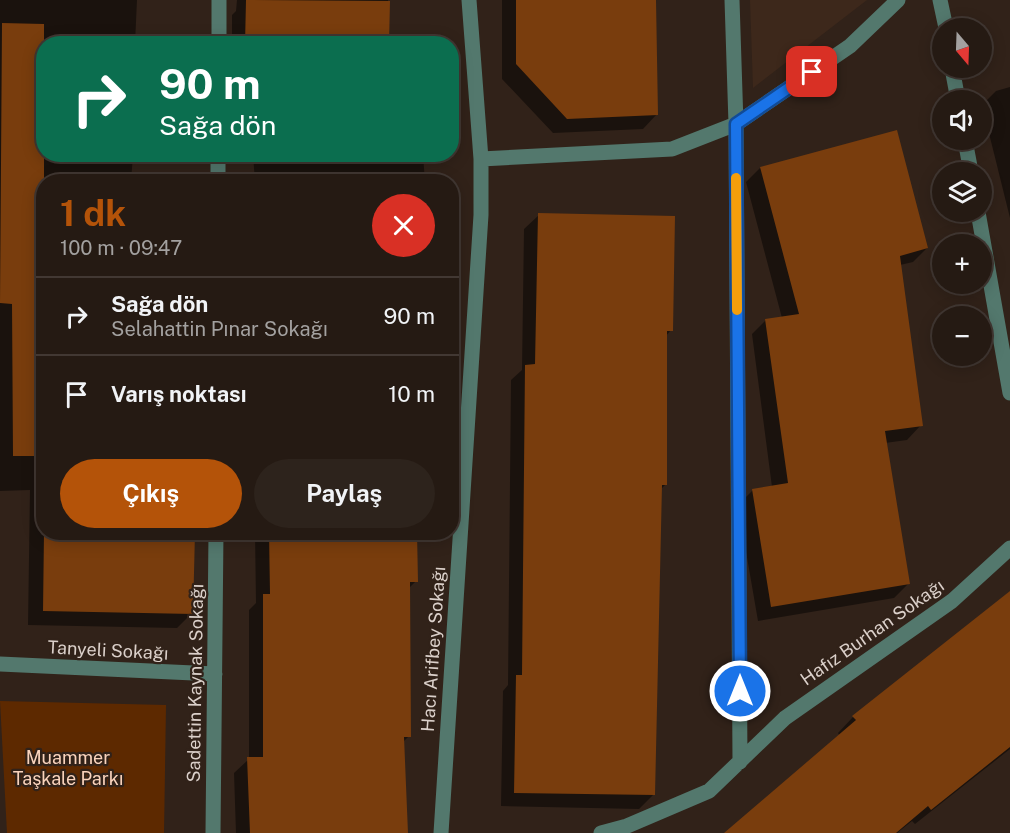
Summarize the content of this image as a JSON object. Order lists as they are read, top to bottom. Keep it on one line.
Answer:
{"streets":{"street":["Hafız Burhan Sokağı","Hacı Arifbey Sokağı","Tanyeli Sokağı","Sadettin Kaynak Sokağı"]},"crossings":[["Tanyeli Sokağı","Sadettin Kaynak Sokağı"]],"parks":["Muammer Taşkale Parkı"],"north":"bottom","page":{"map_buttons":["+","−"],"turn":["90 m","Sağa dön"],"heading":["1 dk","100 m · 09:47"],"list":[{"name":"Sağa dön","note":"Selahattin Pınar Sokağı","value":"90 m"},{"name":"Varış noktası","value":"10 m"}],"buttons":["Çıkış","Paylaş"]}}
